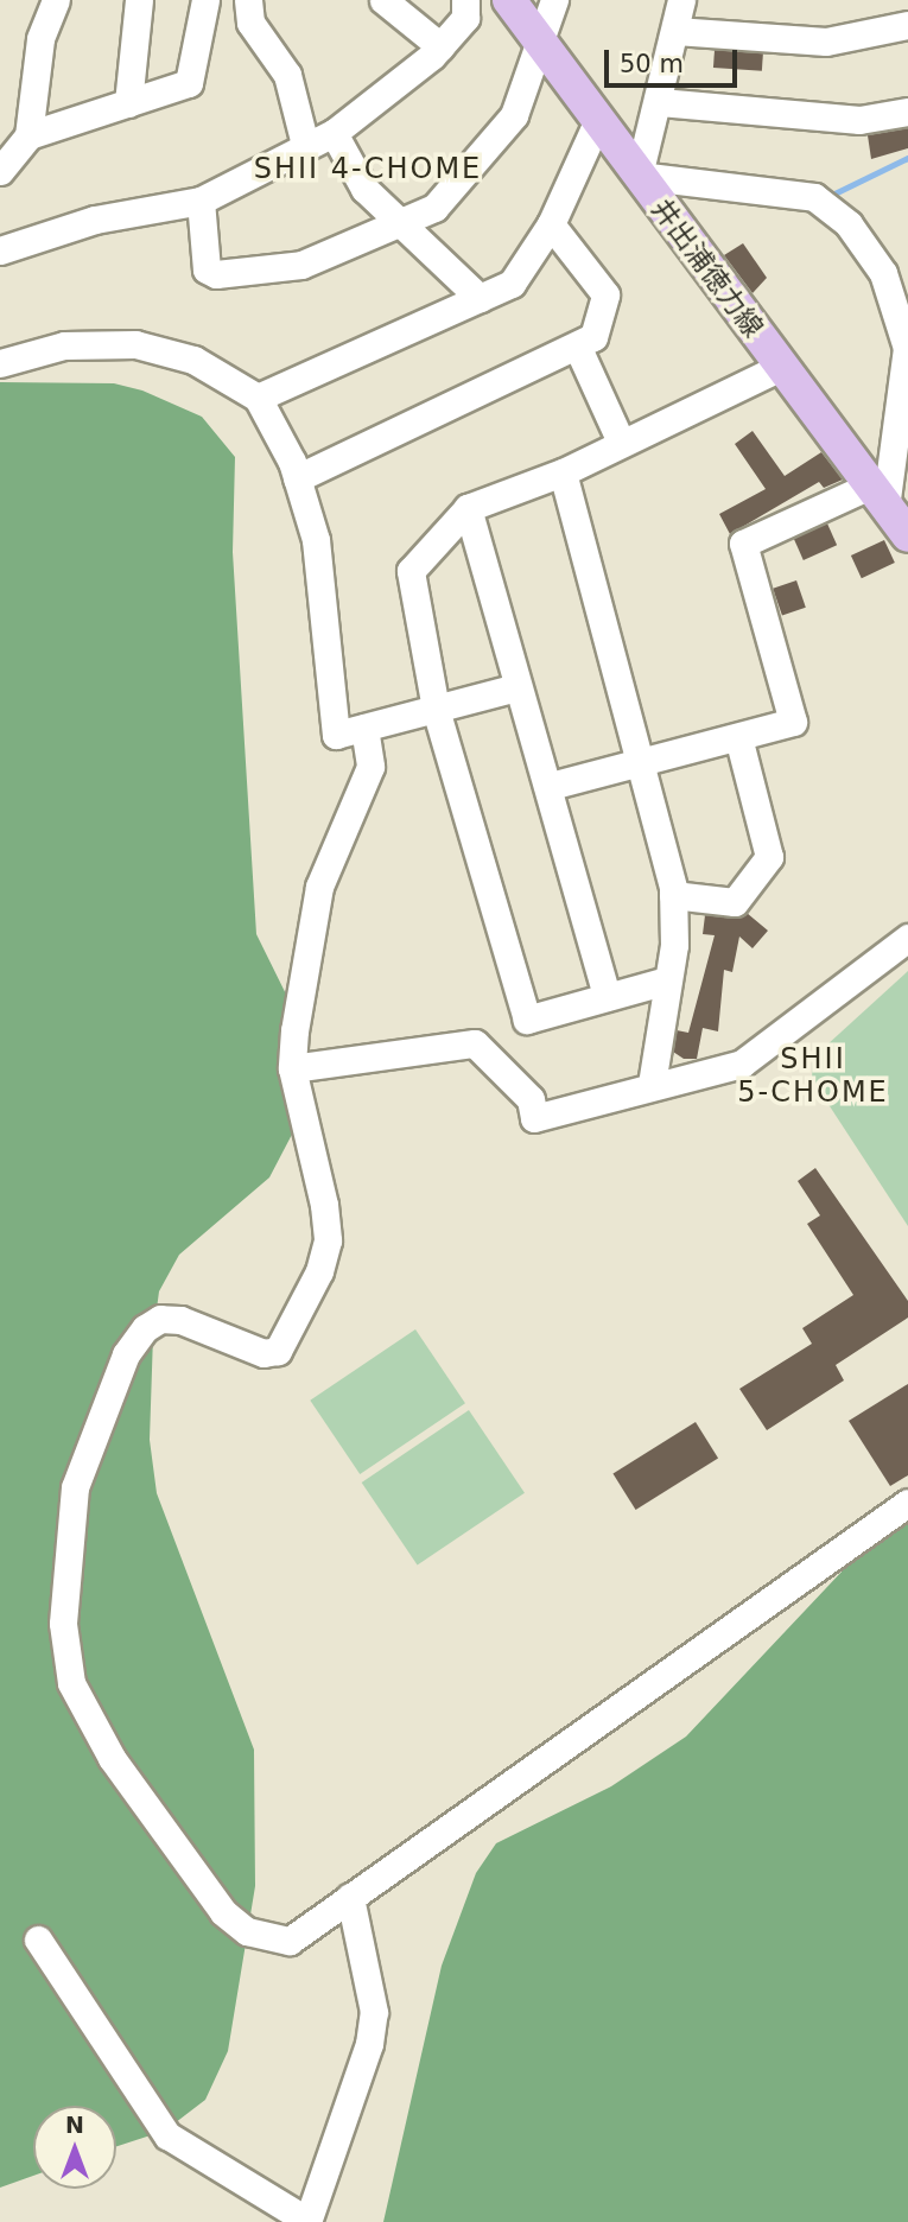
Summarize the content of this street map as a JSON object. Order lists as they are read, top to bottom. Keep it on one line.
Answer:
{"streets":{"main road":["井出浦徳力線"]},"districts":["SHII 4-CHOME","SHII 5-CHOME"],"scale_bar":"50 m","north":"top"}
